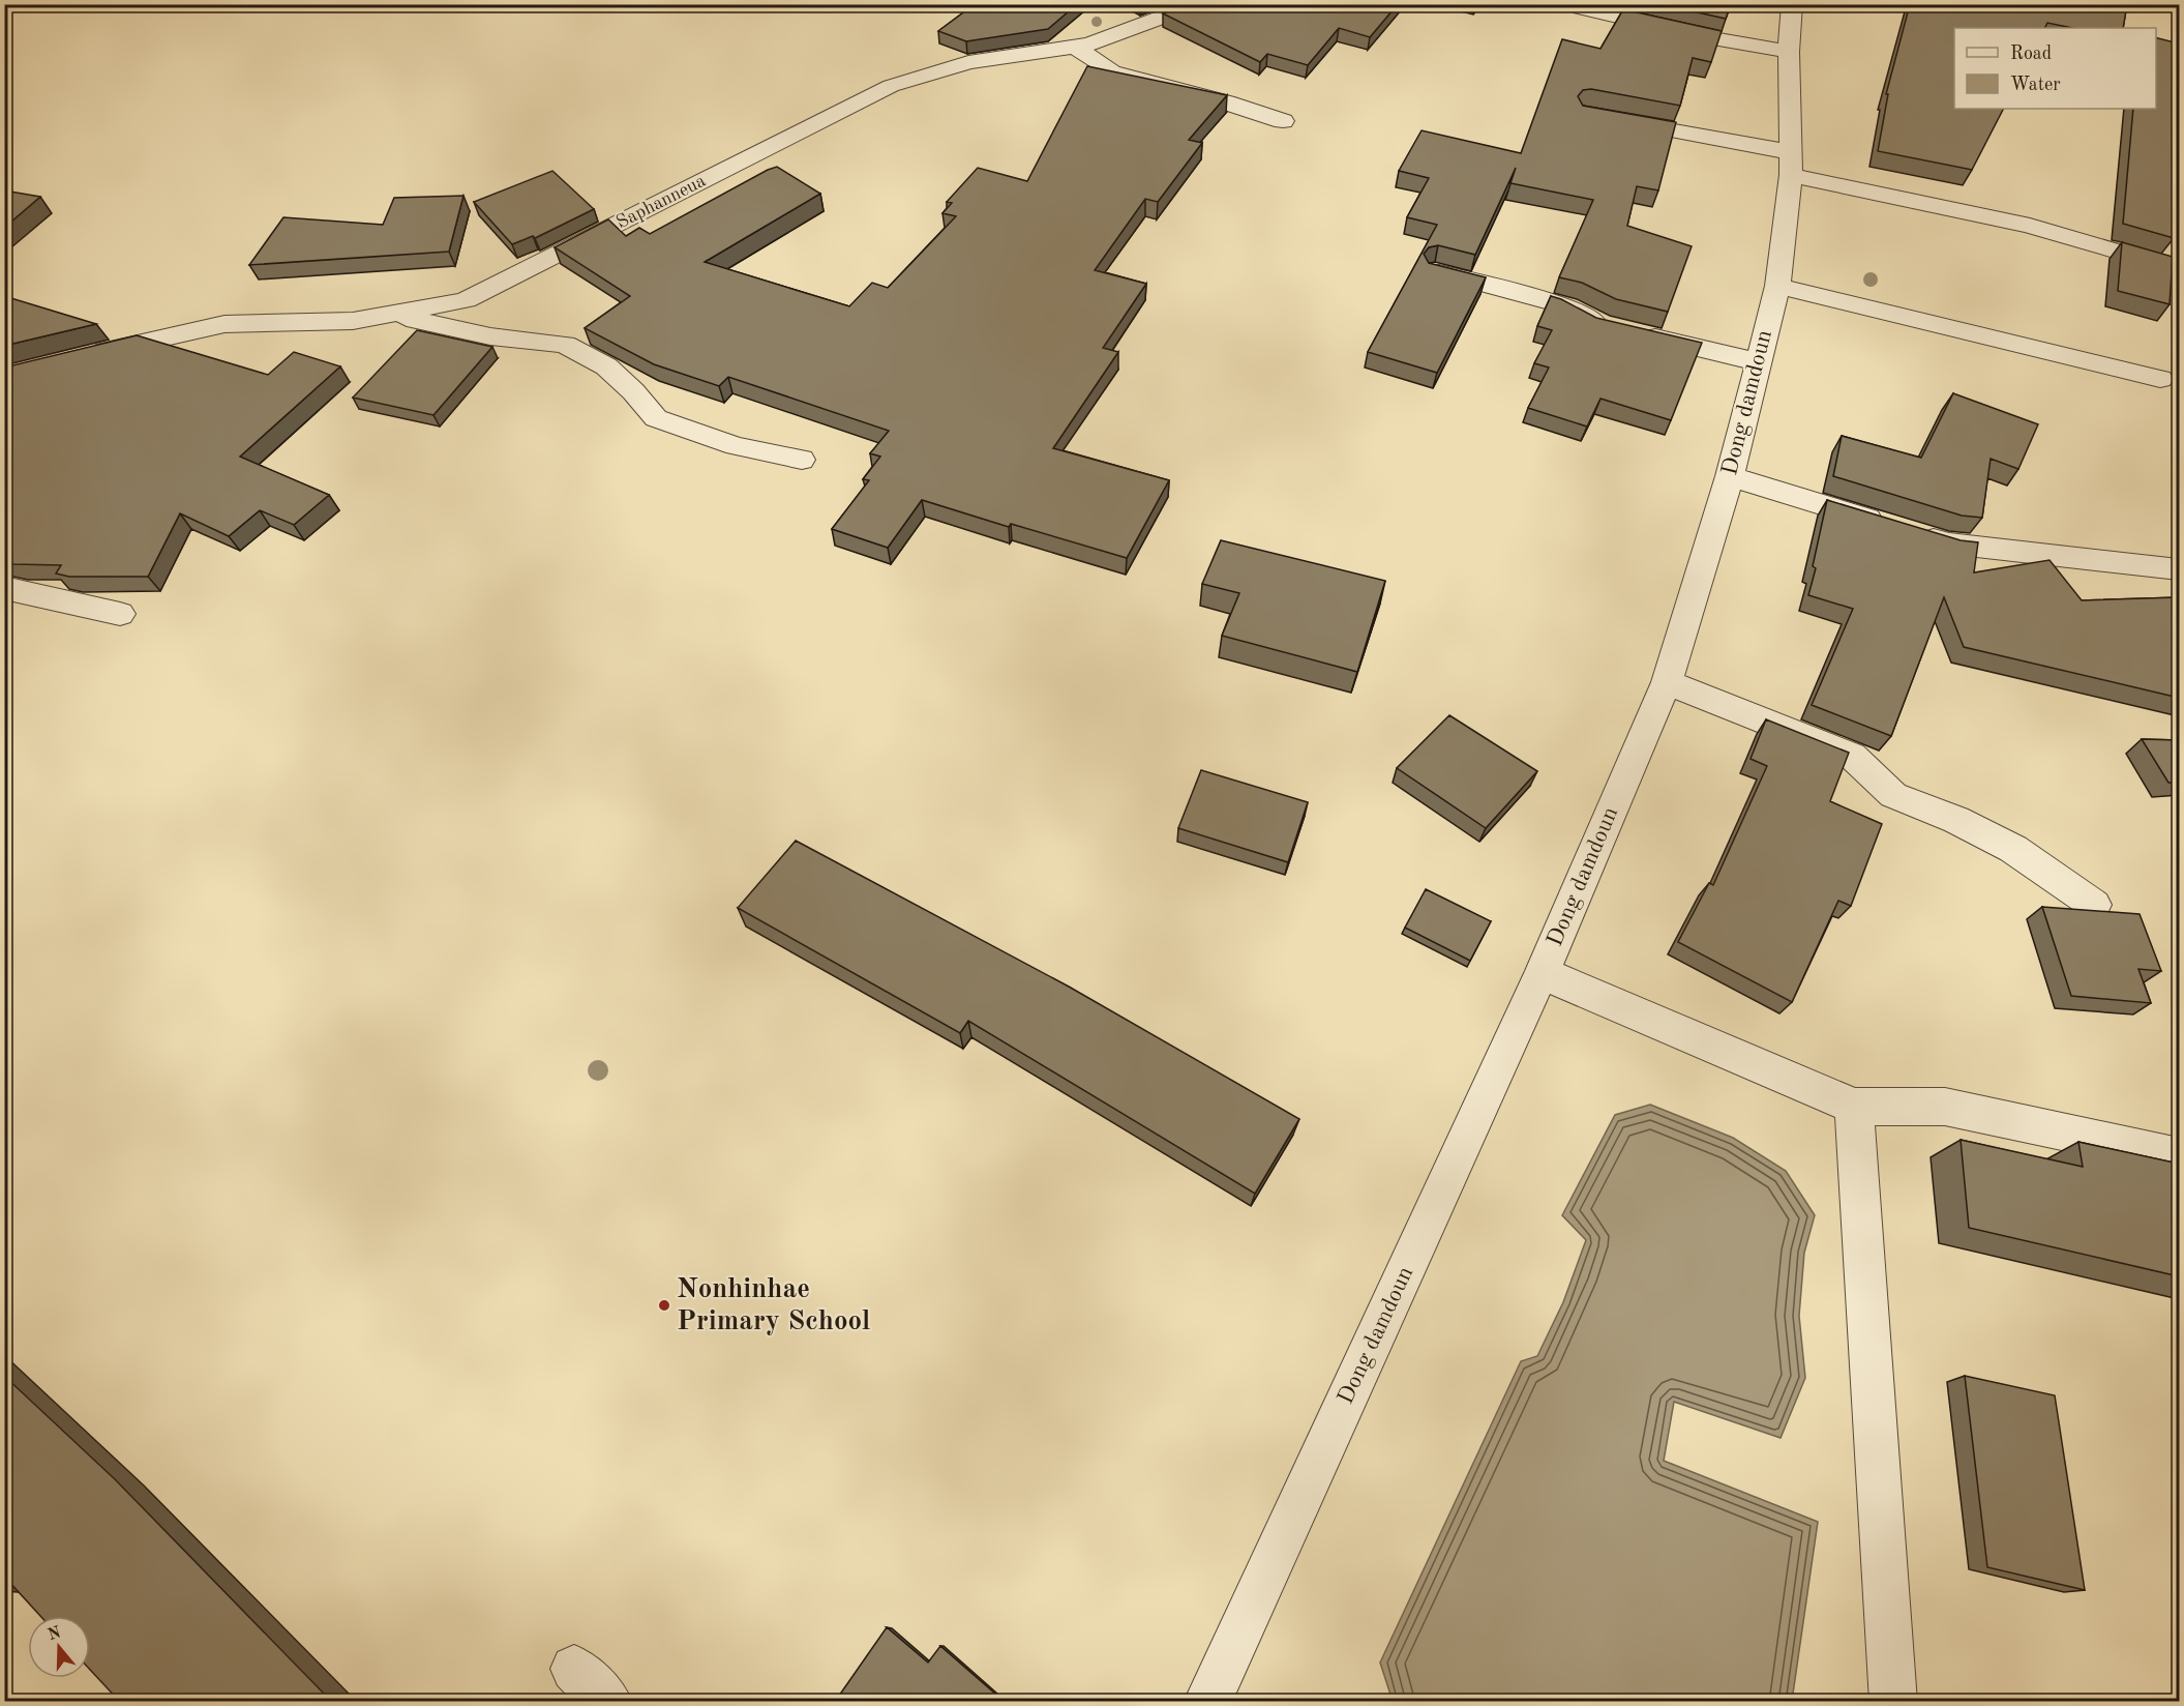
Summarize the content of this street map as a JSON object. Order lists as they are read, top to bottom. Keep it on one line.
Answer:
{"streets":{"street":["Saphanneua","Dong damdoun"]},"places":["Nonhinhae Primary School"],"legend":["Road","Water"],"north":"top"}
